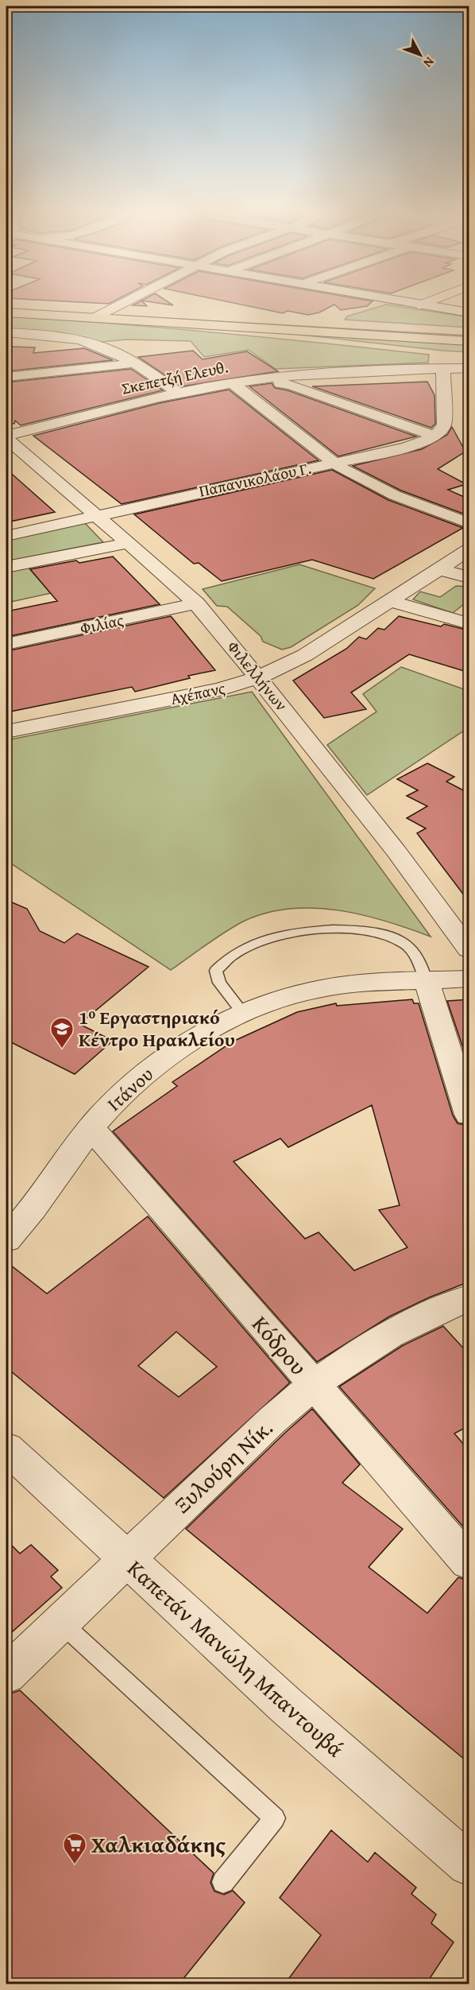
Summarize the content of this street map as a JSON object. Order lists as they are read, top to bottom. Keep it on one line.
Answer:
{"streets":{"street":["Σκεπετζή Ελευθ.","Παπανικολάου Γ.","Φιλίας","Φιλελλήνων","Αχέπανς","Ιτάνου","Κόδρου","Ξυλούρη Νίκ.","Καπετάν Μανώλη Μπαντουβά"]},"crossings":[["Σκεπετζή Ελευθ.","Φιλελλήνων"],["Παπανικολάου Γ.","Φιλελλήνων"],["Φιλίας","Φιλελλήνων"],["Φιλελλήνων","Αχέπανς"],["Ιτάνου","Κόδρου"],["Κόδρου","Ξυλούρη Νίκ."],["Ξυλούρη Νίκ.","Καπετάν Μανώλη Μπαντουβά"]],"places":{"school or university":["1⁰ Εργαστηριακό Κέντρο Ηρακλείου"],"supermarket":["Χαλκιαδάκης"]},"north":"bottom right"}
